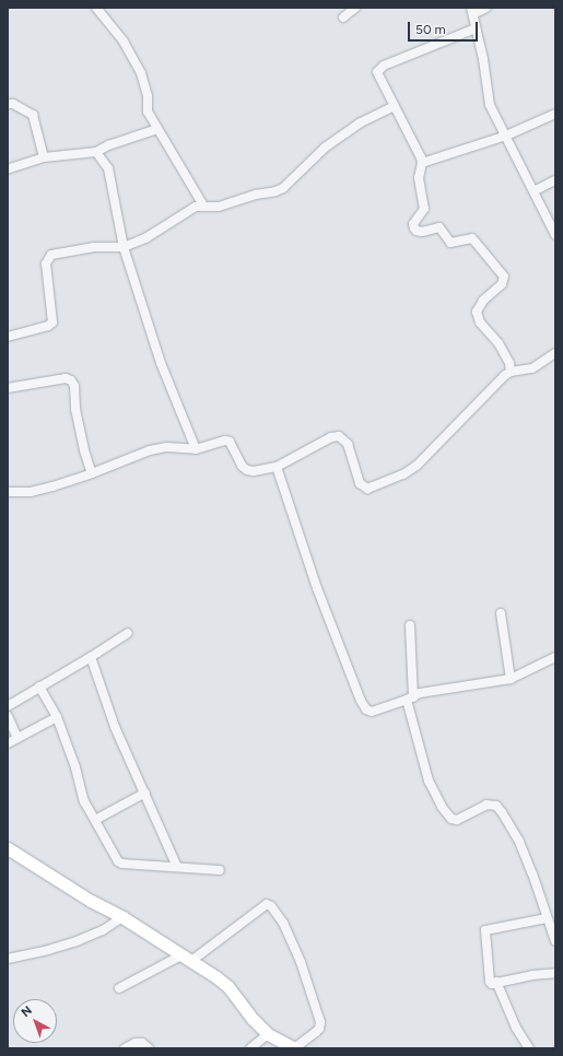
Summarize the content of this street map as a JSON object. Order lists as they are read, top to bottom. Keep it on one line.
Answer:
{"scale_bar":"50 m","north":"top left"}
